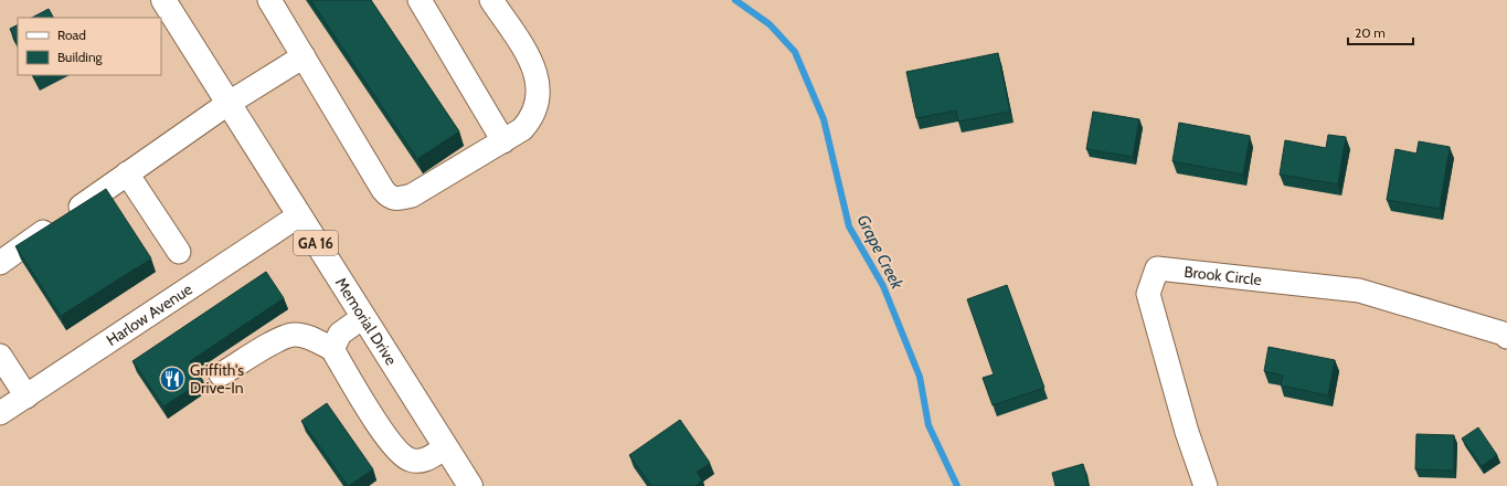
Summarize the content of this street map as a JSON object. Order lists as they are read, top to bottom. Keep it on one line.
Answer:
{"streets":{"main road":["GA 16","Memorial Drive"],"street":["Brook Circle","Harlow Avenue"]},"crossings":[["Harlow Avenue","Memorial Drive"]],"water":["Grape Creek"],"places":{"restaurant":["Griffith's Drive-In"]},"legend":["Road","Building"],"scale_bar":"20 m"}
